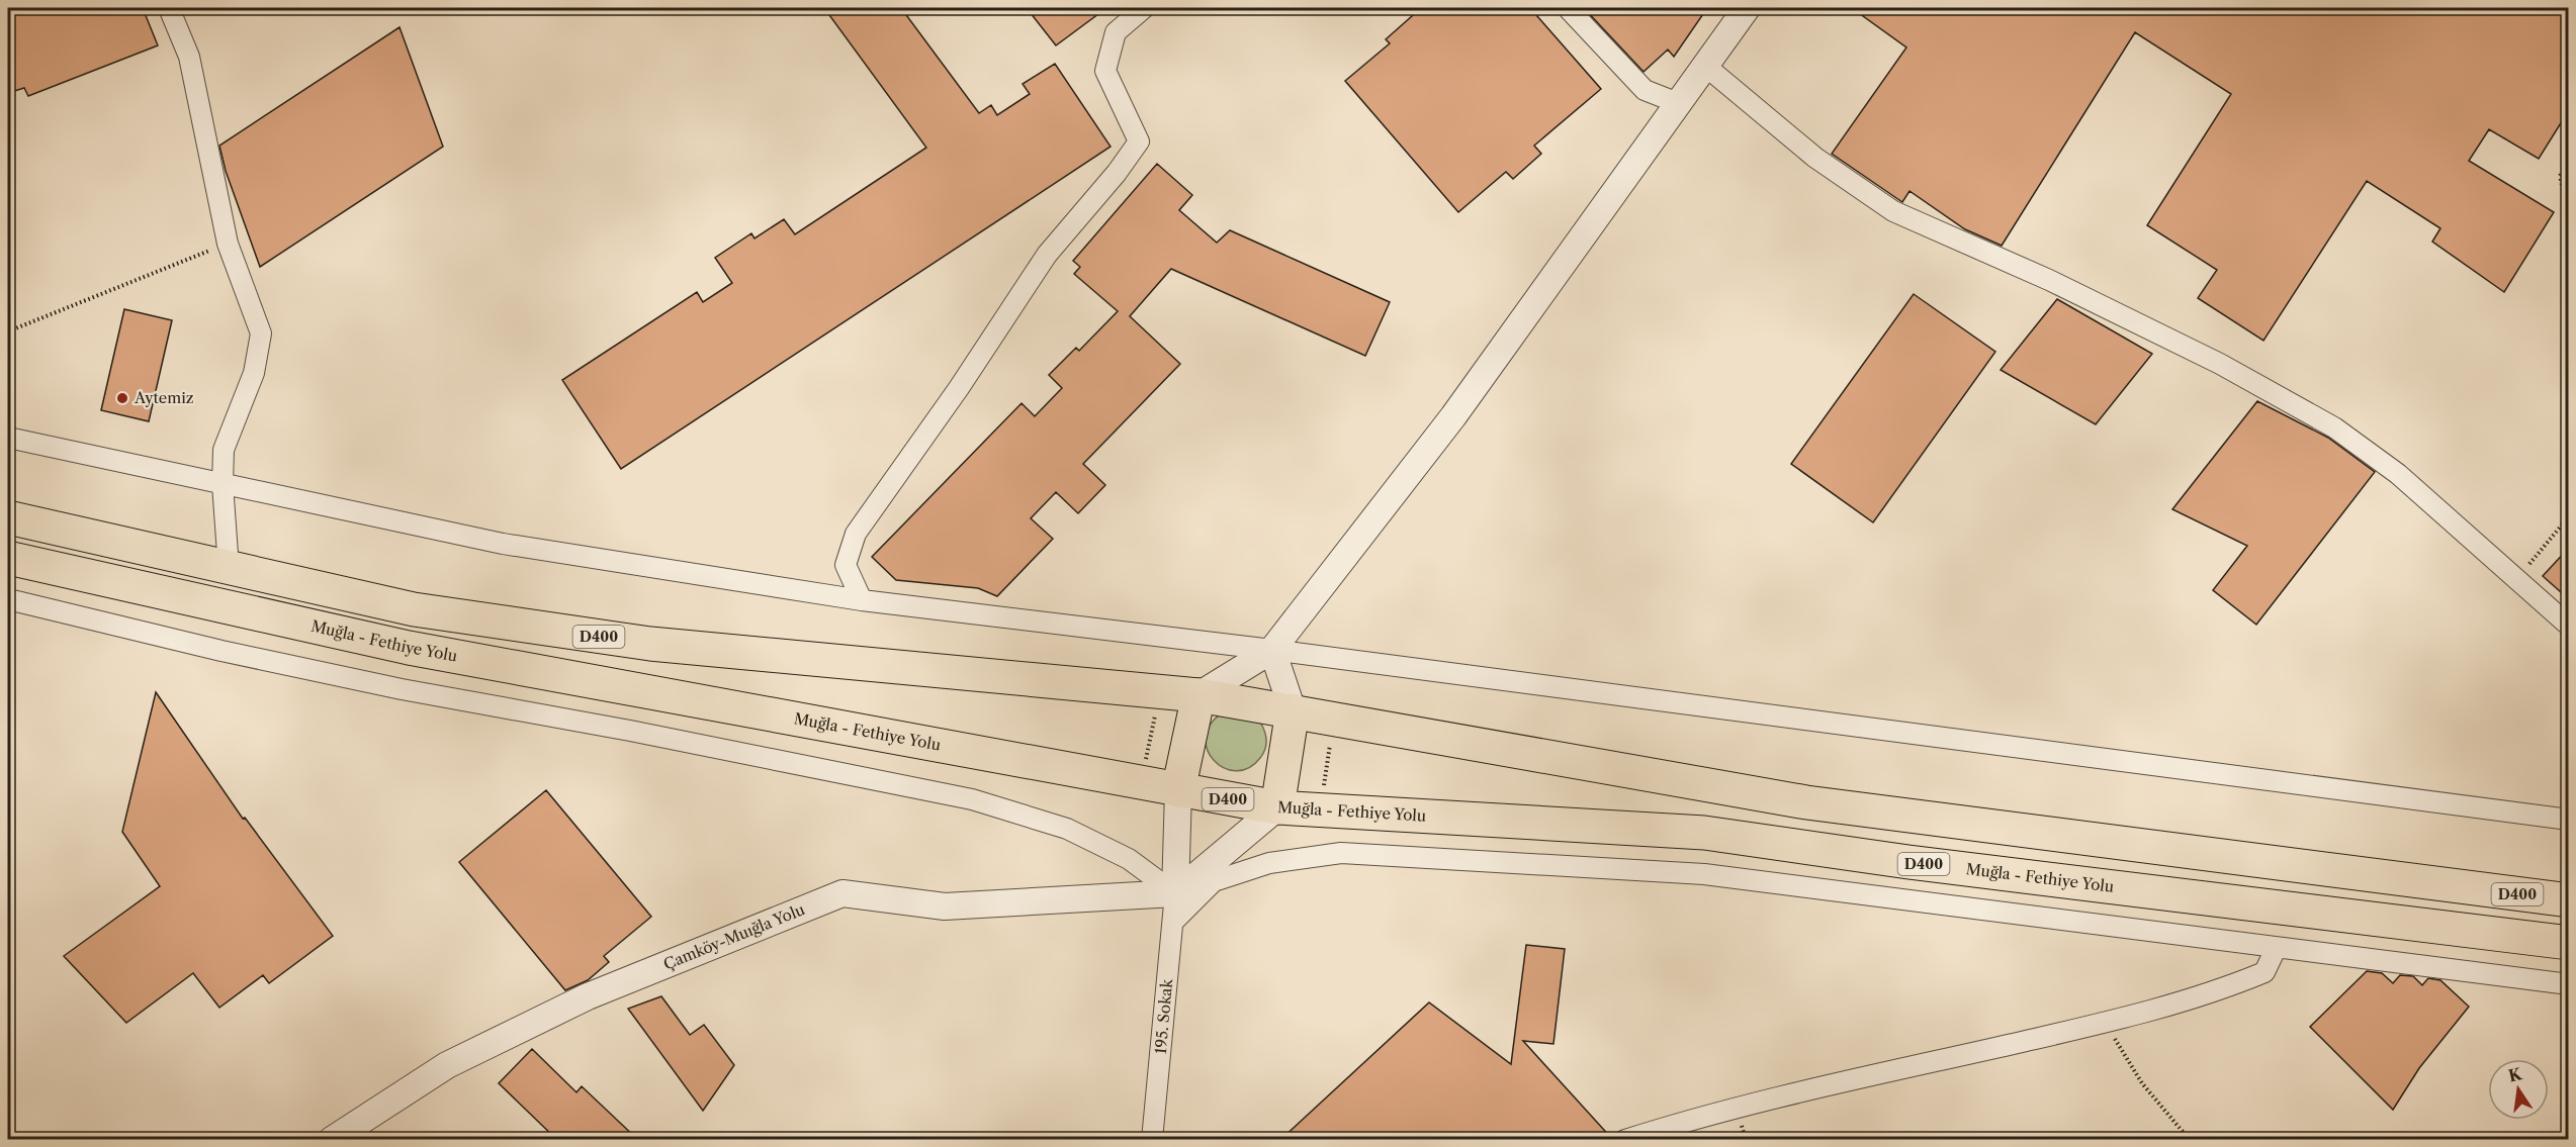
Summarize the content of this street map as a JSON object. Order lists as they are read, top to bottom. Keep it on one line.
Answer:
{"streets":{"highway":["D400","Muğla - Fethiye Yolu"],"street":["Çamköy-Muığla Yolu","195. Sokak"]},"crossings":[["Çamköy-Muığla Yolu","195. Sokak"]],"places":["Aytemiz"],"north":"top"}
